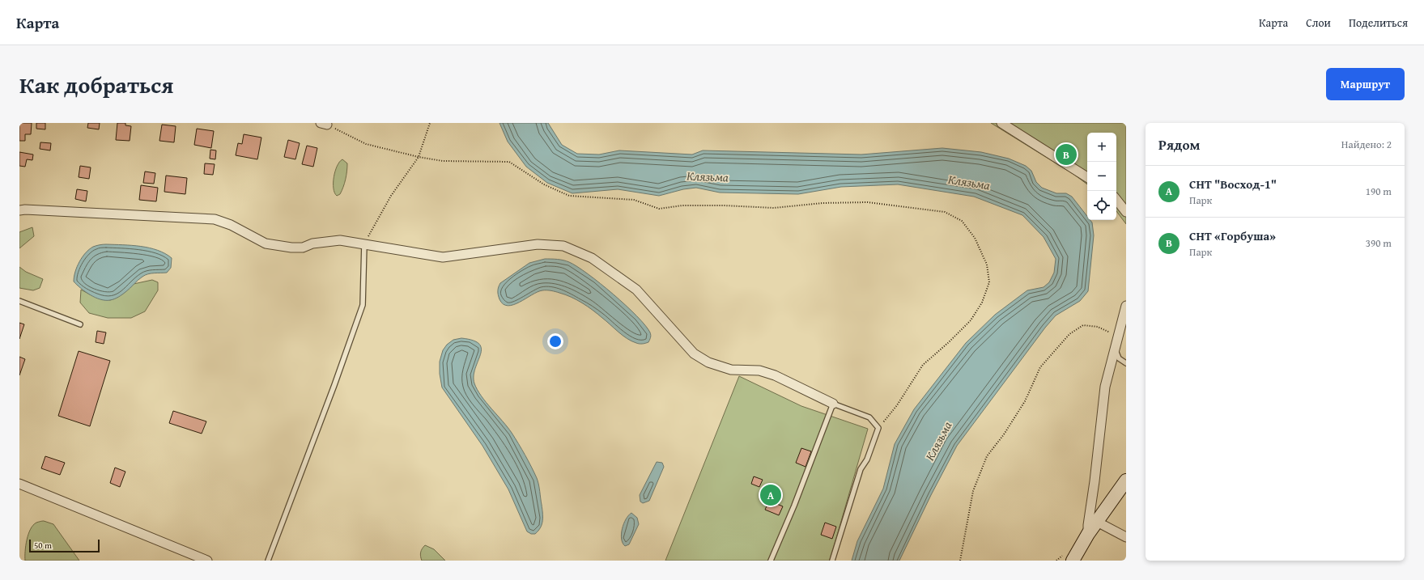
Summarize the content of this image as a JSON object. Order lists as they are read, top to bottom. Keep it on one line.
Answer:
{"water":["Клязьма"],"scale_bar":"50 m","page":{"header":"Карта","nav":["Карта","Слои","Поделиться"],"title":"Как добраться","buttons":"Маршрут","heading":["Рядом","Найдено: 2"],"map_buttons":["+","−"],"pins":["B","A"],"list":[{"mark":"A","name":"СНТ \"Восход-1\"","note":"Парк","value":"190 m"},{"mark":"B","name":"СНТ «Горбуша»","note":"Парк","value":"390 m"}],"scale":"50 m"}}
